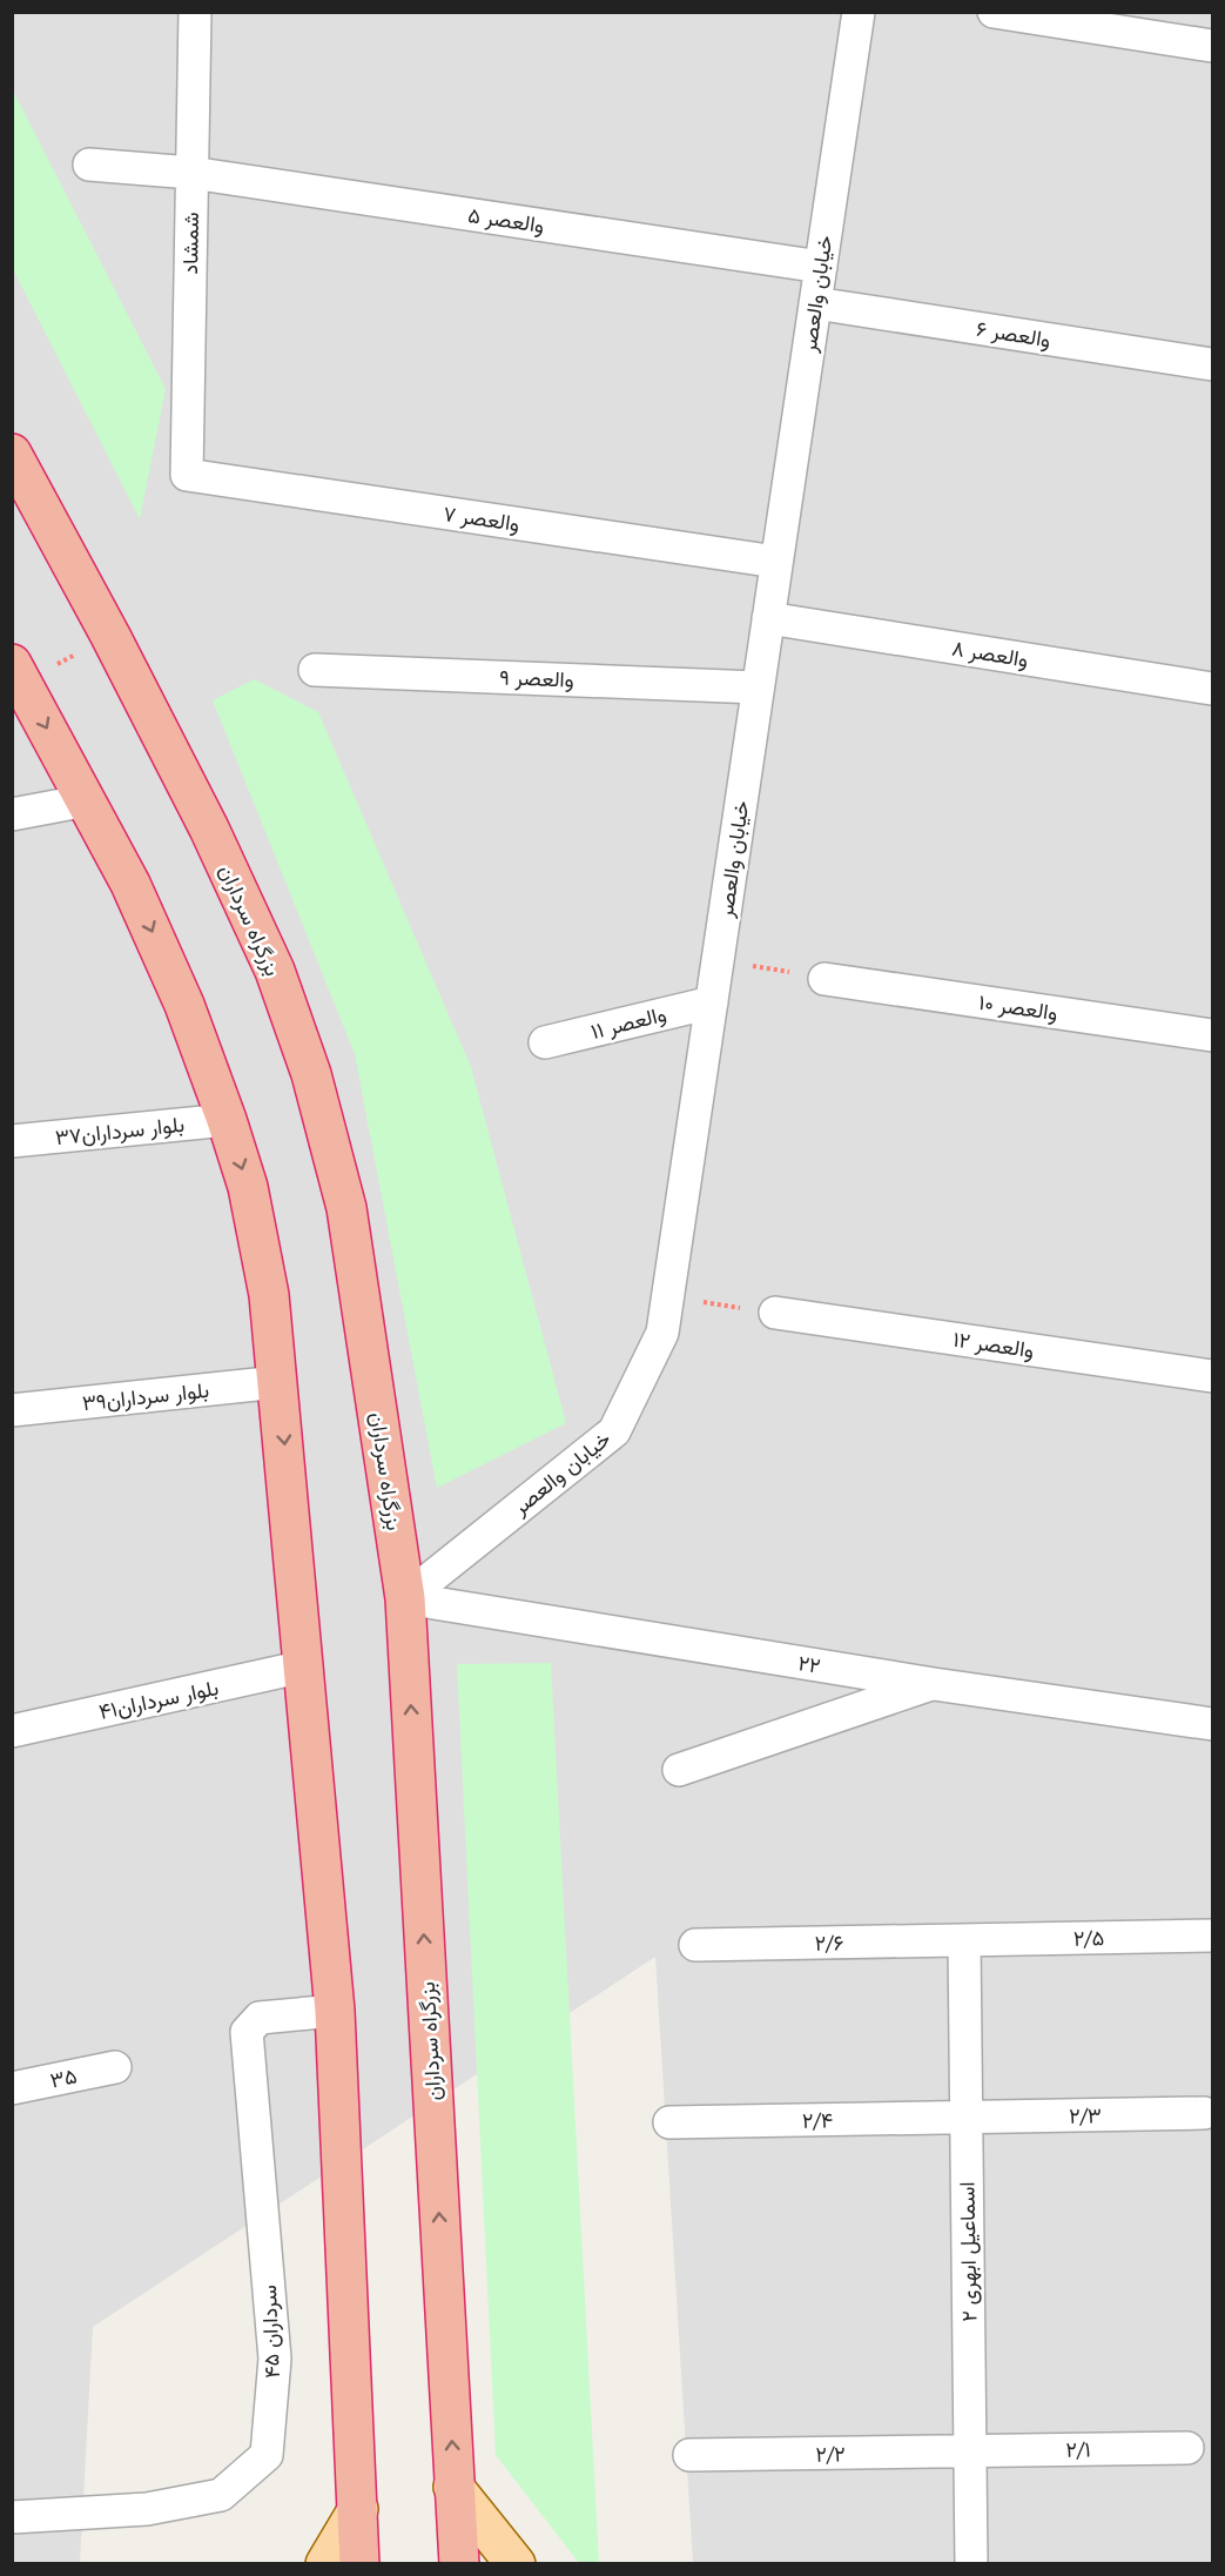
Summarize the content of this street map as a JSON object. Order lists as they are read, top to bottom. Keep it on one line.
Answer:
{"streets":{"highway":["بزرگراه سرداران"],"street":["والعصر ۵","شمشاد","خیابان والعصر","والعصر ۶","والعصر ۷","والعصر ۸","والعصر ۹","والعصر ۱۰","والعصر ۱۱","بلوار سرداران۳۷","والعصر ۱۲","بلوار سرداران۳۹","۲۲","بلوار سرداران۴۱","۲/۵","۲/۶","۳۵","۲/۳","۲/۴","اسماعیل ابهری ۲","سرداران ۴۵","۲/۱","۲/۲"]},"crossings":[["والعصر ۵","شمشاد"],["والعصر ۵","خیابان والعصر"],["شمشاد","والعصر ۷"],["خیابان والعصر","والعصر ۶"],["خیابان والعصر","والعصر ۷"],["خیابان والعصر","والعصر ۸"],["خیابان والعصر","والعصر ۹"],["خیابان والعصر","بزرگراه سرداران"],["خیابان والعصر","والعصر ۱۱"],["خیابان والعصر","۲۲"],["بزرگراه سرداران","۲۲"],["۲/۵","۲/۶"],["۲/۵","اسماعیل ابهری ۲"],["۲/۶","اسماعیل ابهری ۲"],["۲/۳","۲/۴"],["۲/۳","اسماعیل ابهری ۲"],["۲/۴","اسماعیل ابهری ۲"],["اسماعیل ابهری ۲","۲/۱"],["اسماعیل ابهری ۲","۲/۲"],["۲/۱","۲/۲"]]}
